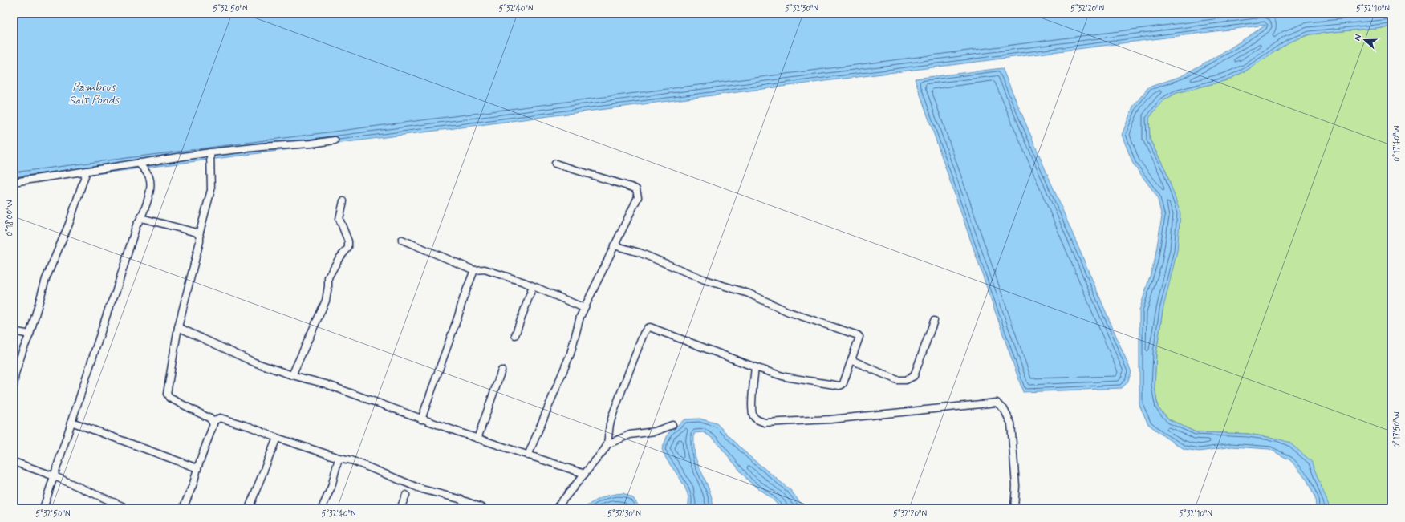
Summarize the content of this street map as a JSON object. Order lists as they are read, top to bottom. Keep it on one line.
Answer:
{"water":["Pambros Salt Ponds"],"north":"left","coordinates":["5°32'50\"N","5°32'40\"N","5°32'30\"N","5°32'20\"N","5°32'10\"N","0°17'40\"W","0°18'00\"W","0°17'50\"W"]}
